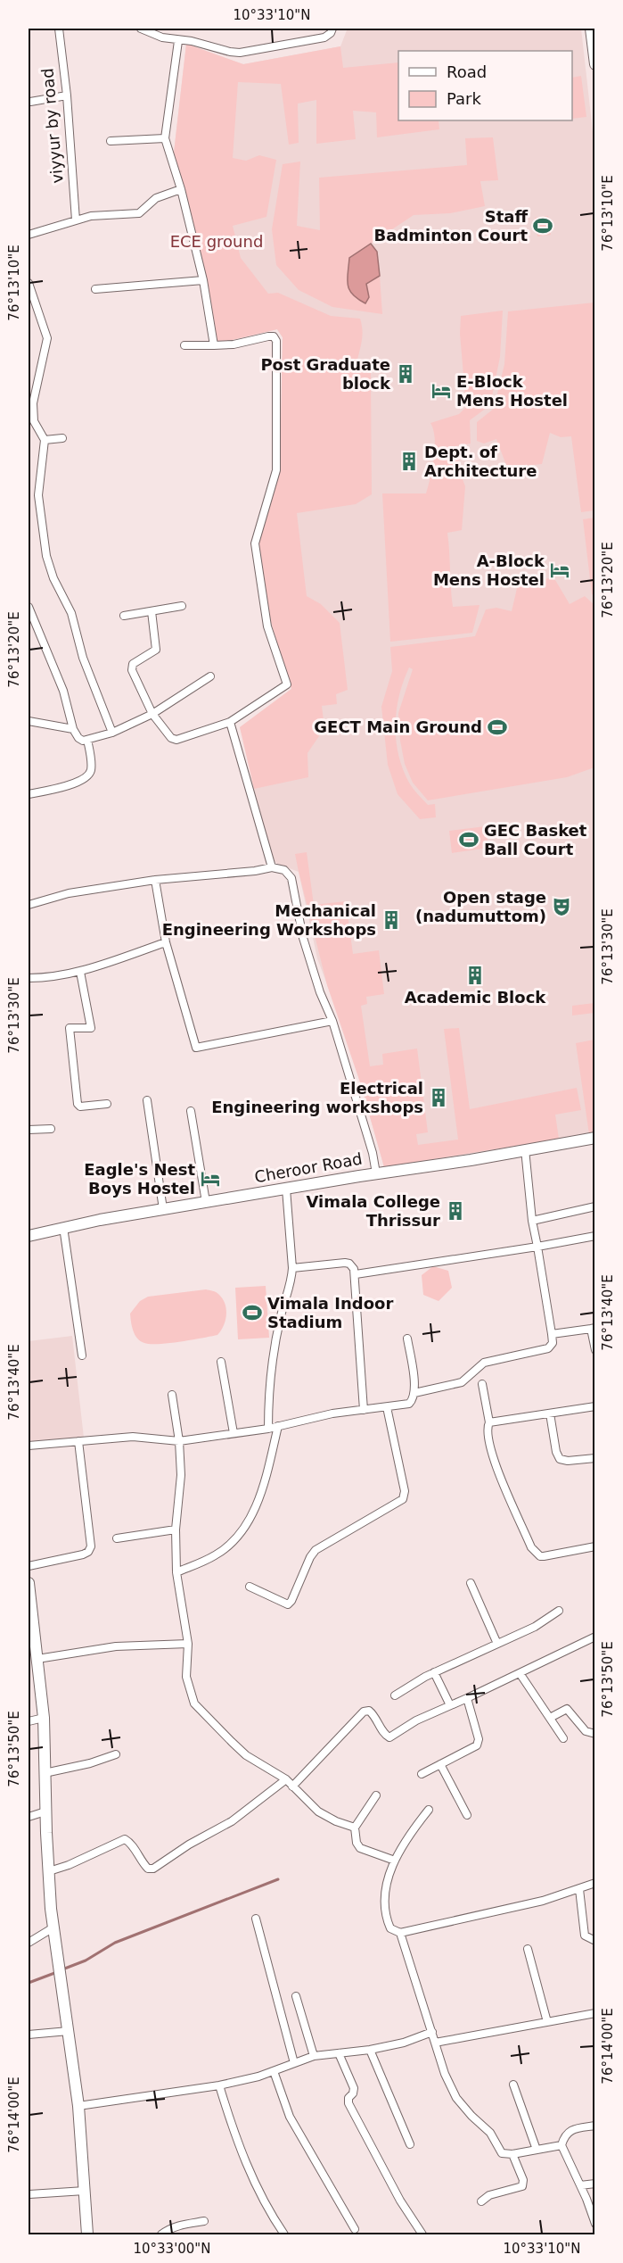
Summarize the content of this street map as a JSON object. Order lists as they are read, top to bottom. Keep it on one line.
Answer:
{"streets":{"main road":["Cheroor Road"],"street":["viyyur by road"]},"parks":["ECE ground"],"places":{"sports":["Staff Badminton Court","GECT Main Ground","GEC Basket Ball Court","Vimala Indoor Stadium"],"building":["Post Graduate block","Dept. of Architecture","Mechanical Engineering Workshops","Academic Block","Electrical Engineering workshops","Vimala College Thrissur"],"hotel":["E-Block Mens Hostel","A-Block Mens Hostel","Eagle's Nest Boys Hostel"],"theatre":["Open stage (nadumuttom)"]},"legend":["Road","Park"],"coordinates":["10°33'10\"N","76°13'10\"E","76°13'20\"E","76°13'30\"E","76°13'40\"E","76°13'50\"E","76°14'00\"E","10°33'00\"N"]}
